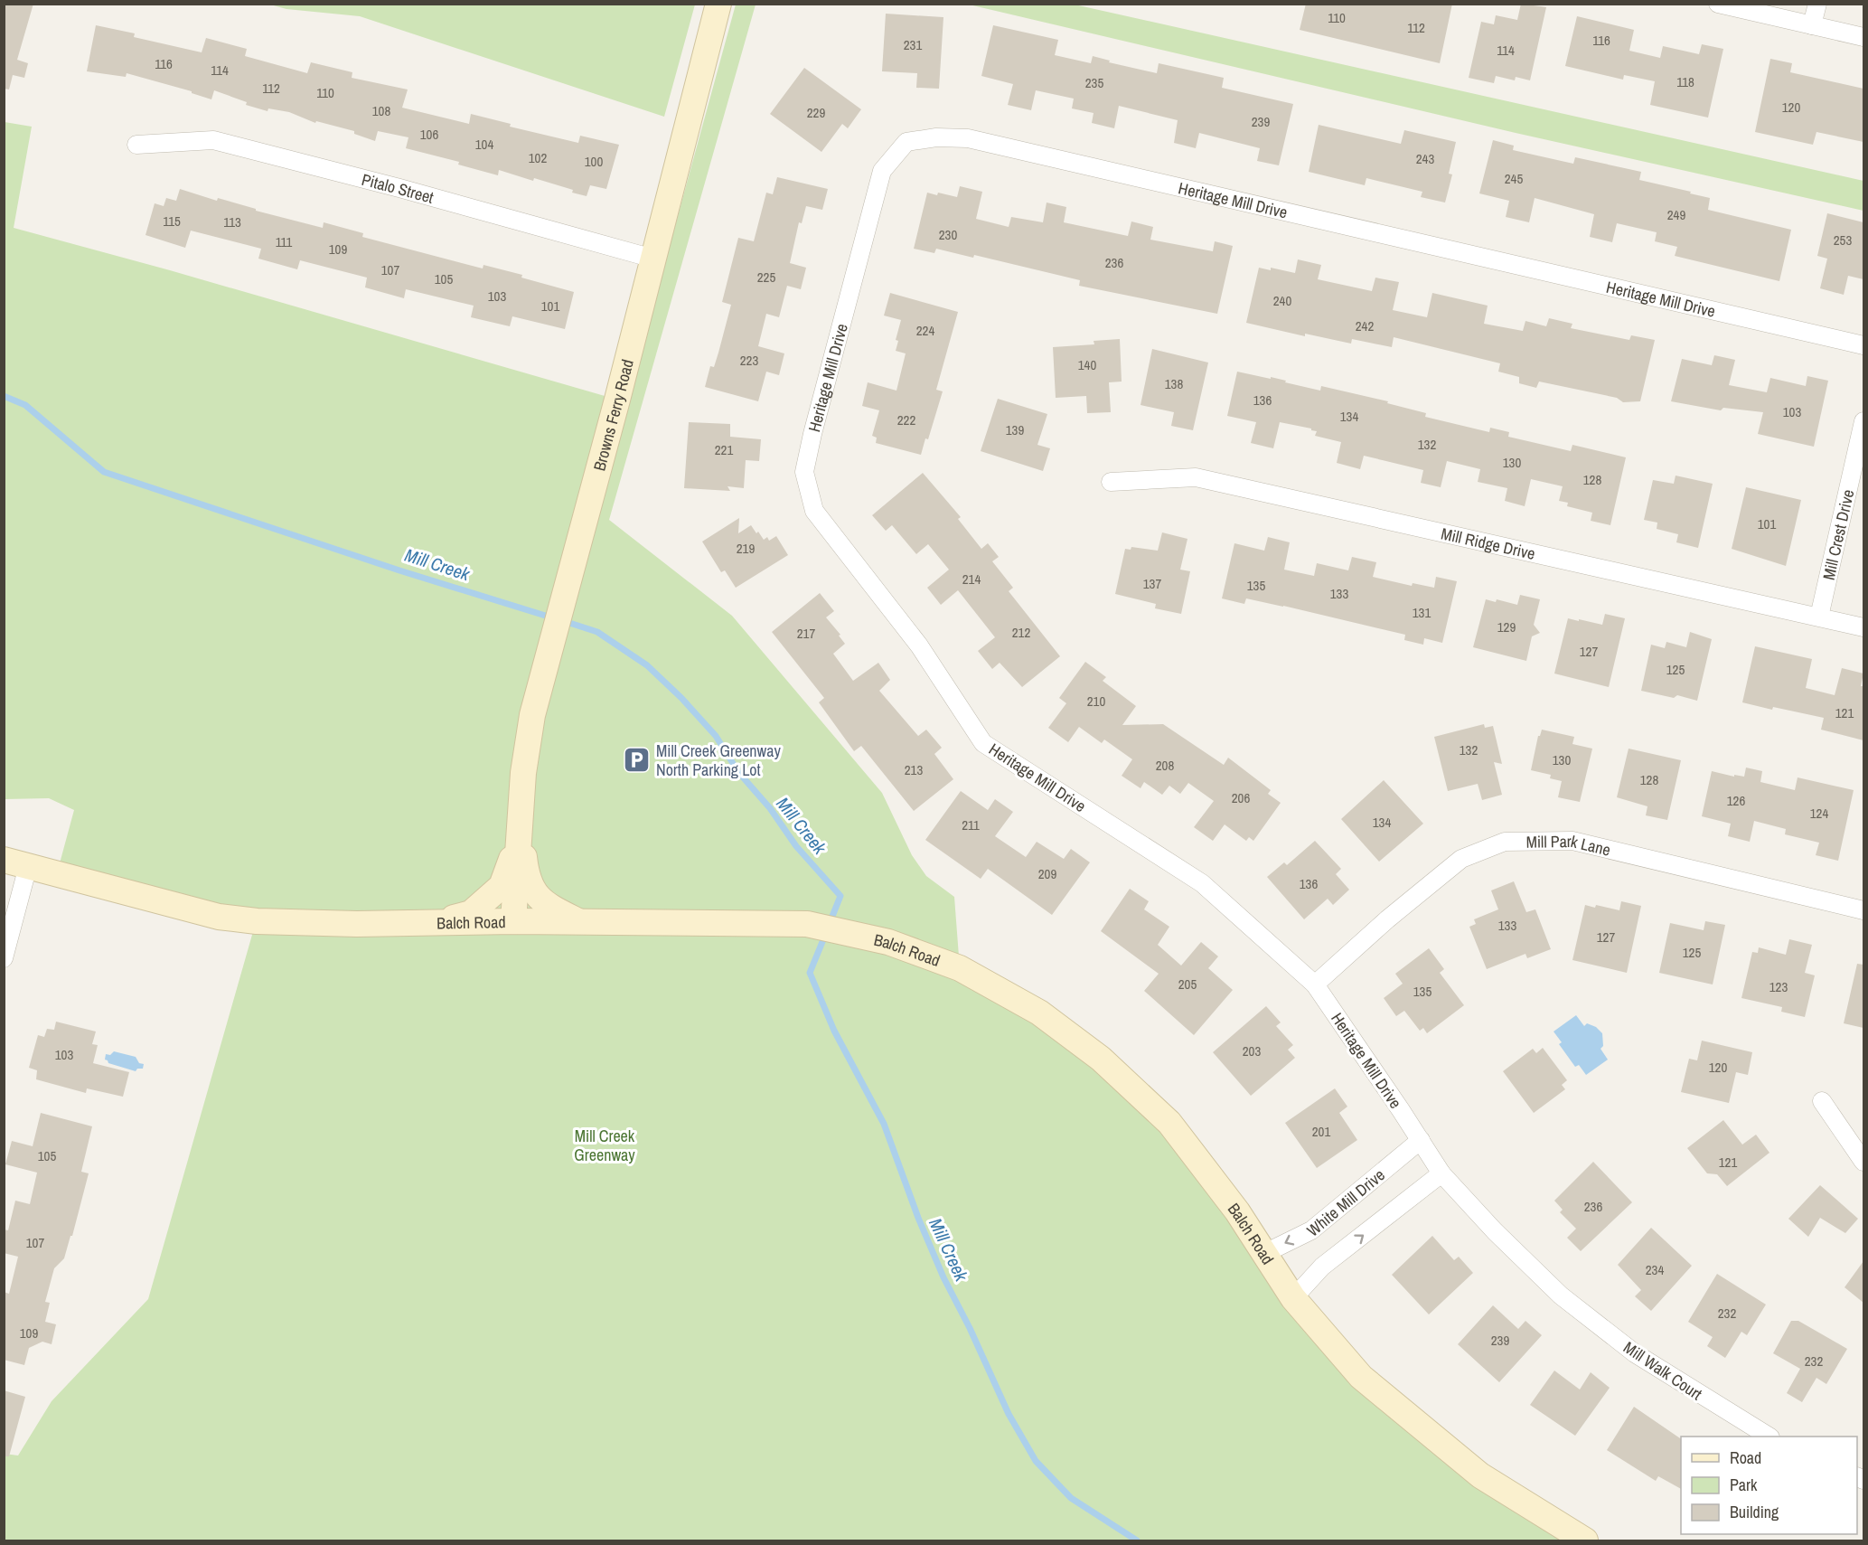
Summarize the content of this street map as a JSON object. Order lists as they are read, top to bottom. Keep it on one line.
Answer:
{"streets":{"street":["Pitalo Street","Heritage Mill Drive","Browns Ferry Road","Mill Crest Drive","Mill Ridge Drive","Mill Park Lane","Balch Road","White Mill Drive","Mill Walk Court"]},"crossings":[["Pitalo Street","Browns Ferry Road"],["Heritage Mill Drive","Mill Park Lane"],["Heritage Mill Drive","White Mill Drive"],["Heritage Mill Drive","Mill Walk Court"],["Browns Ferry Road","Balch Road"],["Mill Crest Drive","Mill Ridge Drive"],["Balch Road","White Mill Drive"]],"water":["Mill Creek"],"parks":["Mill Creek Greenway"],"places":{"parking":["Mill Creek Greenway North Parking Lot"]},"house_numbers":["110","112","116","231","114","116","114","118","235","112","110","120","108","229","239","106","104","102","243","100","245","249","115","113","230","253","111","109","236","107","225","105","103","240","101","242","224","223","140","138","136","103","134","222","139","132","221","130","128","101","219","214","137","135","133","131","129","212","217","127","125","210","121","132","130","208","213","128","206","126","124","134","211","209","136","133","127","125","205","123","135","203","103","120","201","105","121","236","107","234","232","109","239","232"],"legend":["Road","Park","Building"]}
